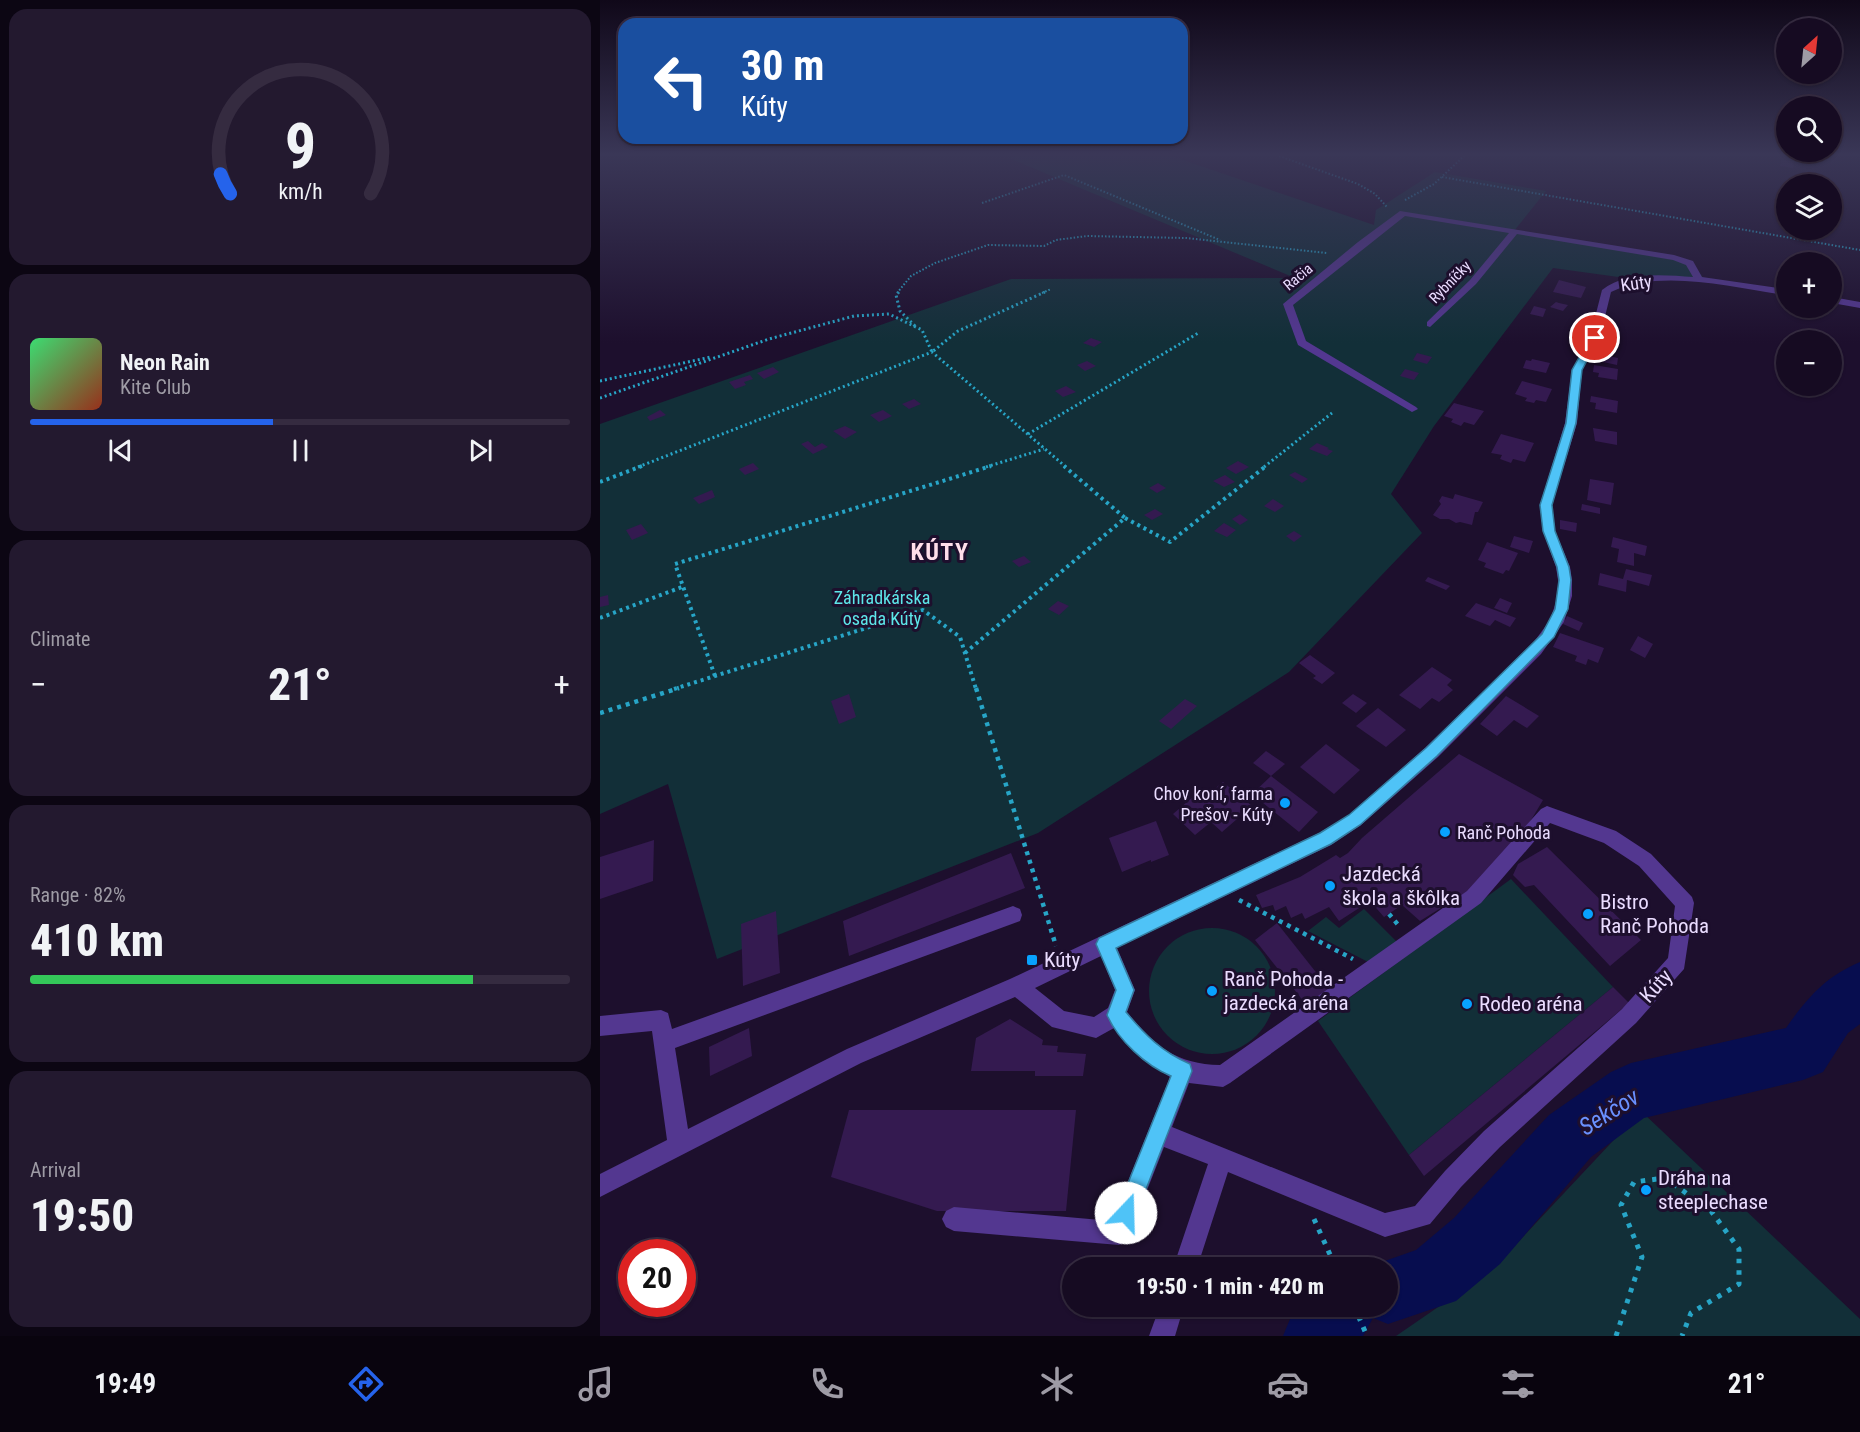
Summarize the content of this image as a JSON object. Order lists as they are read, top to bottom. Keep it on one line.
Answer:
{"streets":{"street":["Račia","Rybníčky","Kúty"]},"districts":["KÚTY"],"water":["Sekčov"],"parks":["Záhradkárska osada Kúty"],"places":{"other":["Chov koní, farma Prešov - Kúty","Ranč Pohoda","Jazdecká škola a škôlka","Bistro Ranč Pohoda","Ranč Pohoda - jazdecká aréna","Rodeo aréna","Dráha na steeplechase"],"transit":["Kúty"]},"north":"top right","page":{"map_buttons":["+","−"],"turn":["30 m","Kúty"],"song":["Neon Rain","Kite Club"],"tile":["Climate",["Range · 82%","410 km"],["Arrival","19:50"]],"heat":["−","21°","+"],"limit":"20","trip":"19:50 · 1 min · 420 m","tabs":["19:49","21°"],"gauge":["9","km/h"]}}
